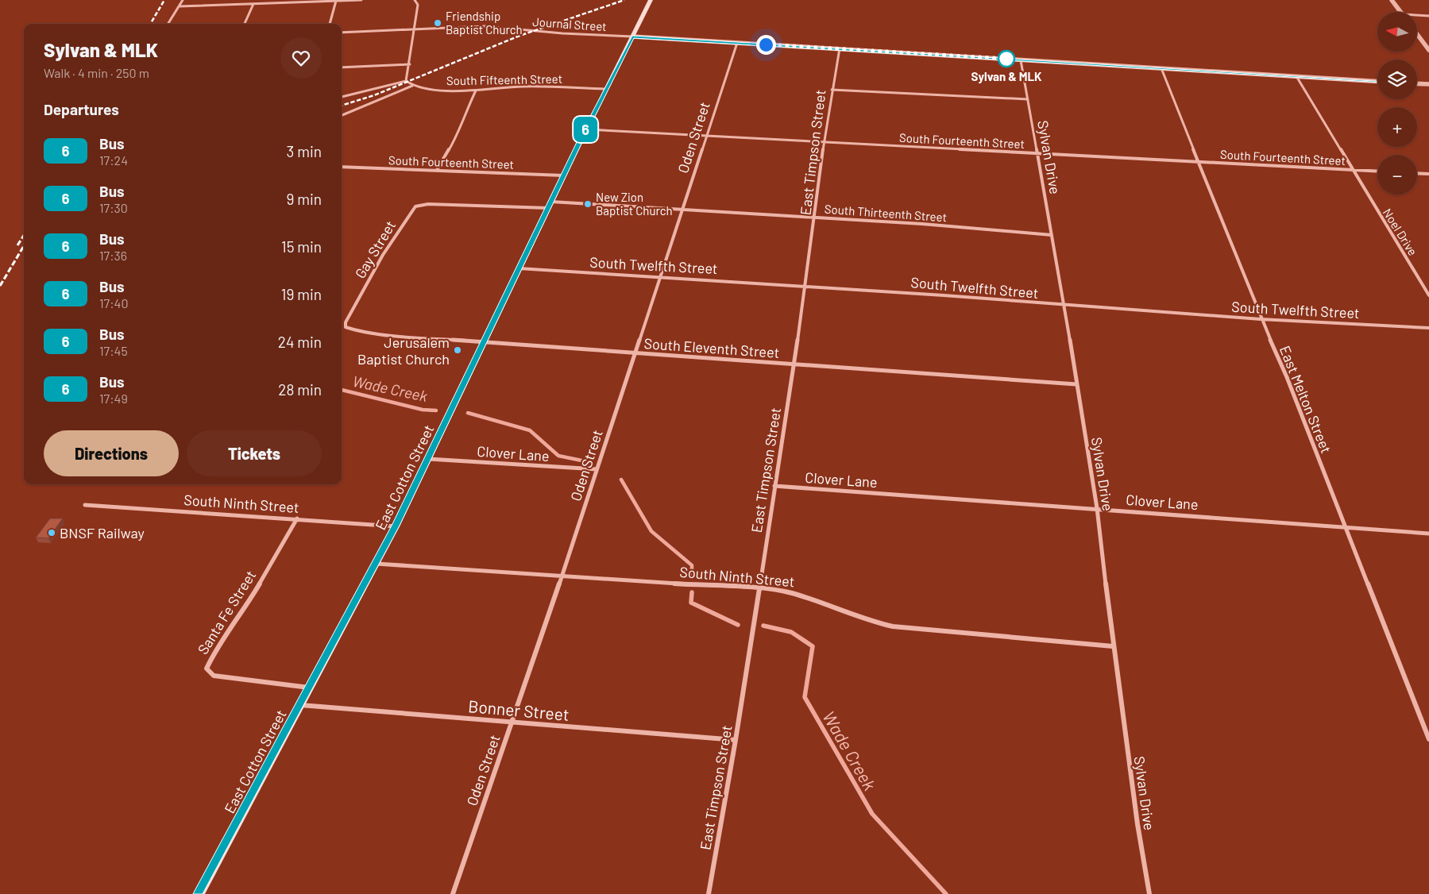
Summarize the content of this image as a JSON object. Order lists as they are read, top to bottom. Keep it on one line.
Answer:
{"streets":{"main road":["East Cotton Street"],"street":["Journal Street","South Fifteenth Street","Oden Street","South Fourteenth Street","East Timpson Street","Sylvan Drive","South Thirteenth Street","Noel Drive","Gay Street","South Twelfth Street","South Eleventh Street","East Melton Street","Clover Lane","South Ninth Street","Santa Fe Street","Bonner Street"]},"crossings":[["Journal Street","East Cotton Street"],["South Fifteenth Street","East Cotton Street"],["Oden Street","South Fourteenth Street"],["Oden Street","South Thirteenth Street"],["Oden Street","South Twelfth Street"],["Oden Street","South Eleventh Street"],["Oden Street","Clover Lane"],["Oden Street","South Ninth Street"],["Oden Street","Bonner Street"],["South Fourteenth Street","East Timpson Street"],["South Fourteenth Street","Sylvan Drive"],["South Fourteenth Street","Noel Drive"],["South Fourteenth Street","East Melton Street"],["South Fourteenth Street","East Cotton Street"],["East Timpson Street","South Thirteenth Street"],["East Timpson Street","South Twelfth Street"],["East Timpson Street","South Eleventh Street"],["East Timpson Street","Clover Lane"],["East Timpson Street","South Ninth Street"],["East Timpson Street","Bonner Street"],["Sylvan Drive","South Thirteenth Street"],["Sylvan Drive","South Twelfth Street"],["Sylvan Drive","South Eleventh Street"],["Sylvan Drive","Clover Lane"],["Sylvan Drive","South Ninth Street"],["South Thirteenth Street","Gay Street"],["South Thirteenth Street","East Cotton Street"],["Gay Street","South Eleventh Street"],["South Twelfth Street","East Melton Street"],["South Twelfth Street","East Cotton Street"],["South Eleventh Street","East Cotton Street"],["East Melton Street","Clover Lane"],["Clover Lane","East Cotton Street"],["East Cotton Street","South Ninth Street"],["East Cotton Street","Santa Fe Street"],["East Cotton Street","Bonner Street"],["South Ninth Street","Santa Fe Street"]],"water":["Wade Creek"],"places":["Friendship Baptist Church","Sylvan & MLK","New Zion Baptist Church","Jerusalem Baptist Church","BNSF Railway"],"lines":["bus line 6"],"north":"left","page":{"on_map":"6","map_buttons":["+","−"],"heading":[["Sylvan & MLK","Walk · 4 min · 250 m"],"Departures"],"list":[{"mark":"6","name":"Bus","note":"17:24","value":"3 min"},{"mark":"6","name":"Bus","note":"17:30","value":"9 min"},{"mark":"6","name":"Bus","note":"17:36","value":"15 min"},{"mark":"6","name":"Bus","note":"17:40","value":"19 min"},{"mark":"6","name":"Bus","note":"17:45","value":"24 min"},{"mark":"6","name":"Bus","note":"17:49","value":"28 min"}],"buttons":["Directions","Tickets"]}}
